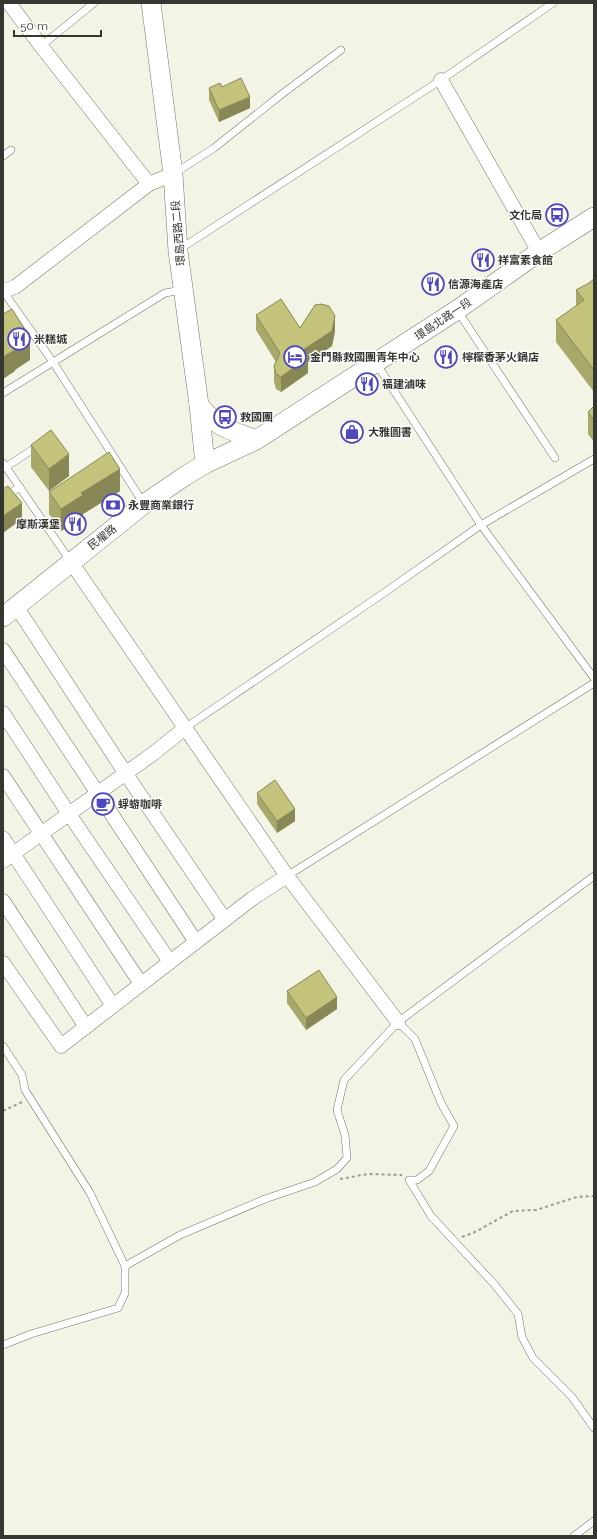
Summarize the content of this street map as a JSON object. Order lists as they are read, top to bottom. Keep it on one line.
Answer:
{"streets":{"main road":["環島西路二段","環島北路一段","民權路"]},"crossings":[["環島西路二段","環島北路一段"],["環島西路二段","民權路"],["環島北路一段","民權路"]],"places":{"bus stop":["文化局","救國團"],"restaurant":["祥富素食館","信源海產店","米糕城","檸檬香茅火鍋店","福建滷味","摩斯漢堡"],"hotel":["金門縣救國團青年中心"],"shop":["大雅圖書"],"bank":["永豐商業銀行"],"cafe":["蜉蝣咖啡"]},"scale_bar":"50 m"}
